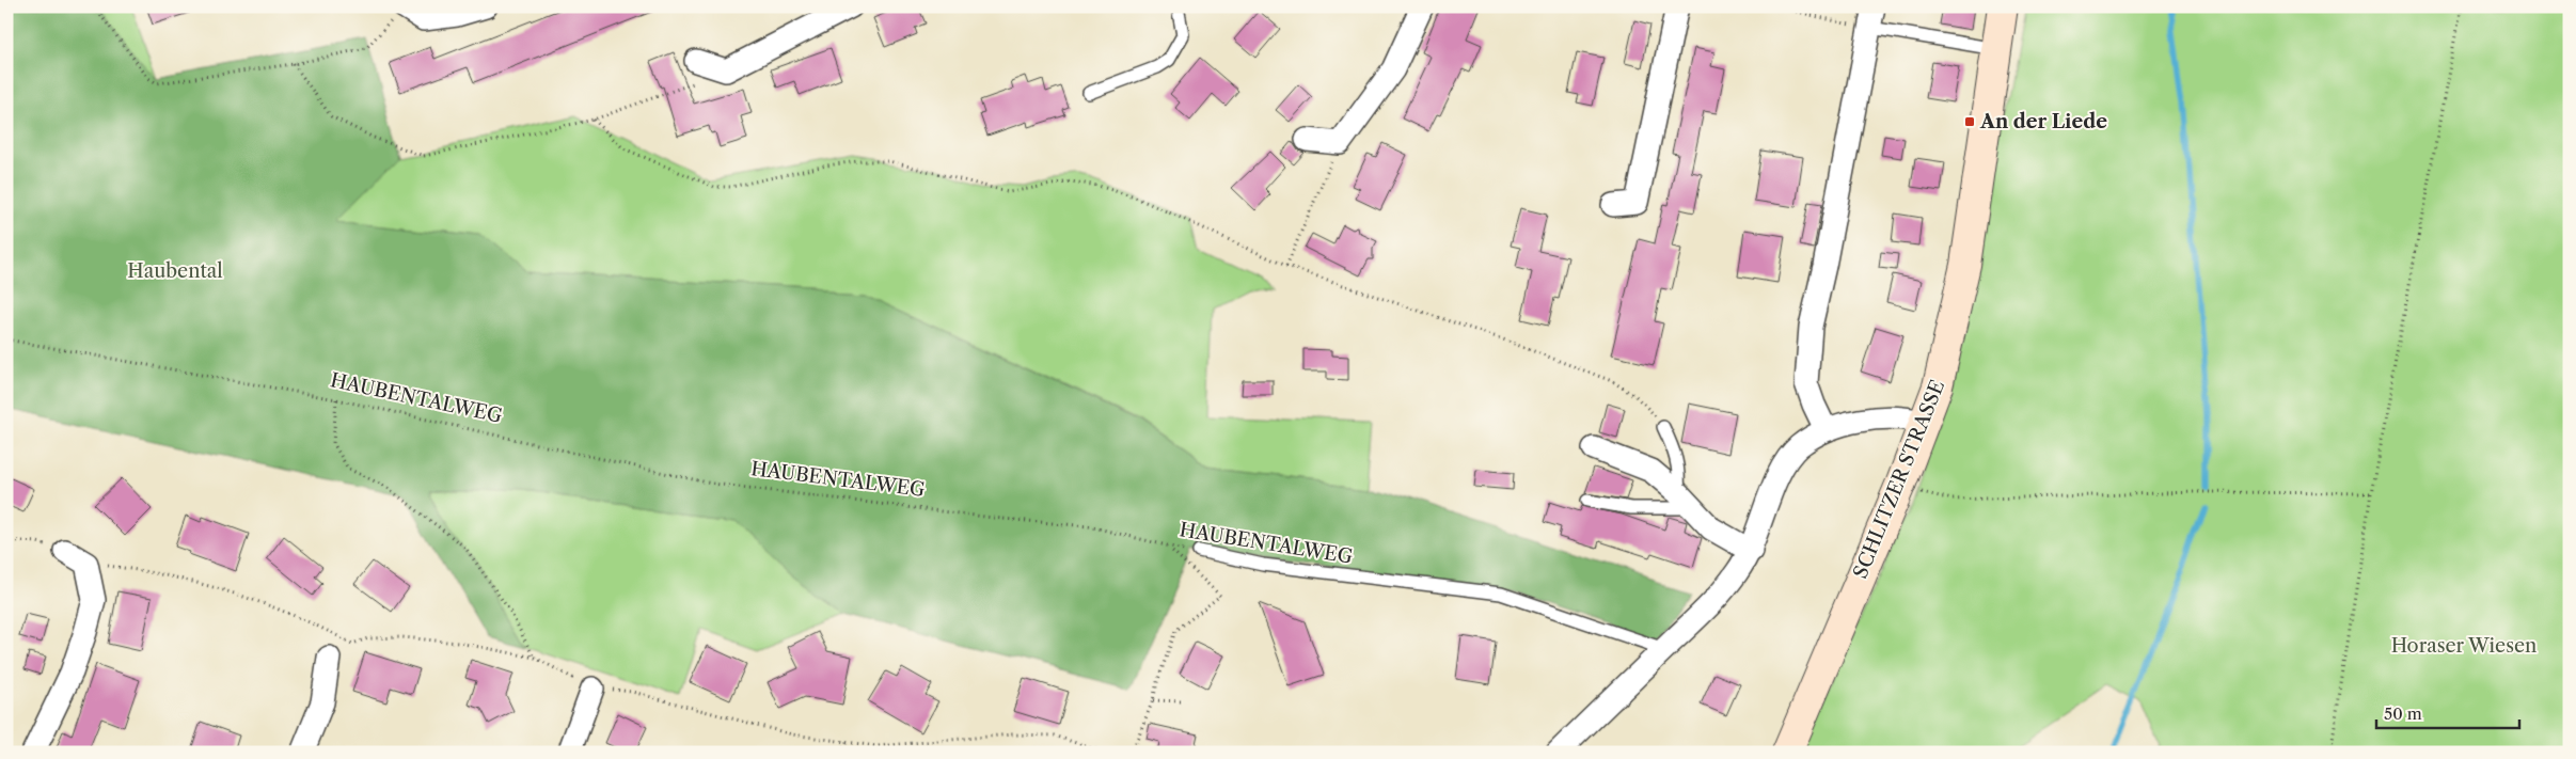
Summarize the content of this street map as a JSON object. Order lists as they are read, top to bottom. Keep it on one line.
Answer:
{"streets":{"main road":["SCHLITZER STRASSE"],"lane":["HAUBENTALWEG"]},"parks":["Haubental","Horaser Wiesen"],"places":{"transit":["An der Liede"]},"scale_bar":"50 m"}
